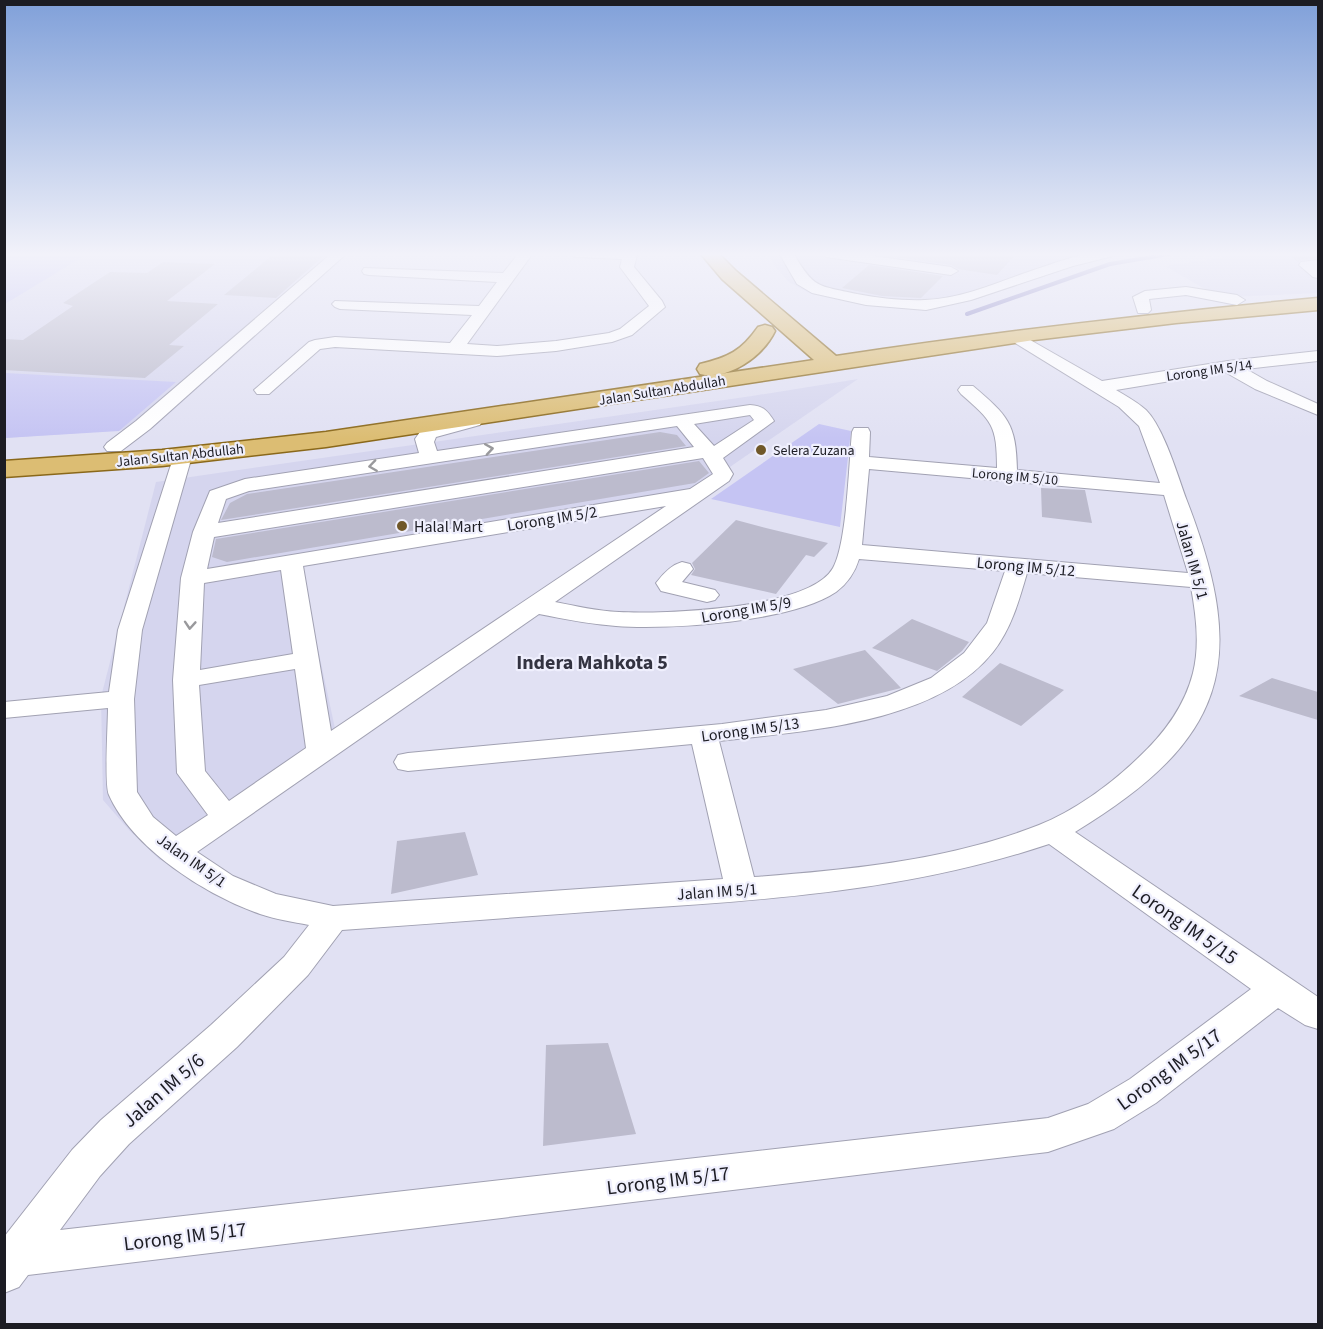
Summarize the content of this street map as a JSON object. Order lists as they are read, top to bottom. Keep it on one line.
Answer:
{"streets":{"main road":["Jalan Sultan Abdullah"],"street":["Lorong IM 5/14","Lorong IM 5/10","Lorong IM 5/2","Jalan IM 5/1","Lorong IM 5/12","Lorong IM 5/9","Lorong IM 5/13","Lorong IM 5/15","Lorong IM 5/17","Jalan IM 5/6"]},"crossings":[["Lorong IM 5/14","Jalan IM 5/1"],["Jalan Sultan Abdullah","Jalan IM 5/1"],["Lorong IM 5/10","Jalan IM 5/1"],["Lorong IM 5/10","Lorong IM 5/9"],["Jalan IM 5/1","Lorong IM 5/12"],["Jalan IM 5/1","Lorong IM 5/15"],["Jalan IM 5/1","Jalan IM 5/6"],["Lorong IM 5/12","Lorong IM 5/9"],["Lorong IM 5/12","Lorong IM 5/13"],["Lorong IM 5/15","Lorong IM 5/17"],["Lorong IM 5/17","Jalan IM 5/6"]],"districts":["Indera Mahkota 5"],"places":["Selera Zuzana","Halal Mart"]}
